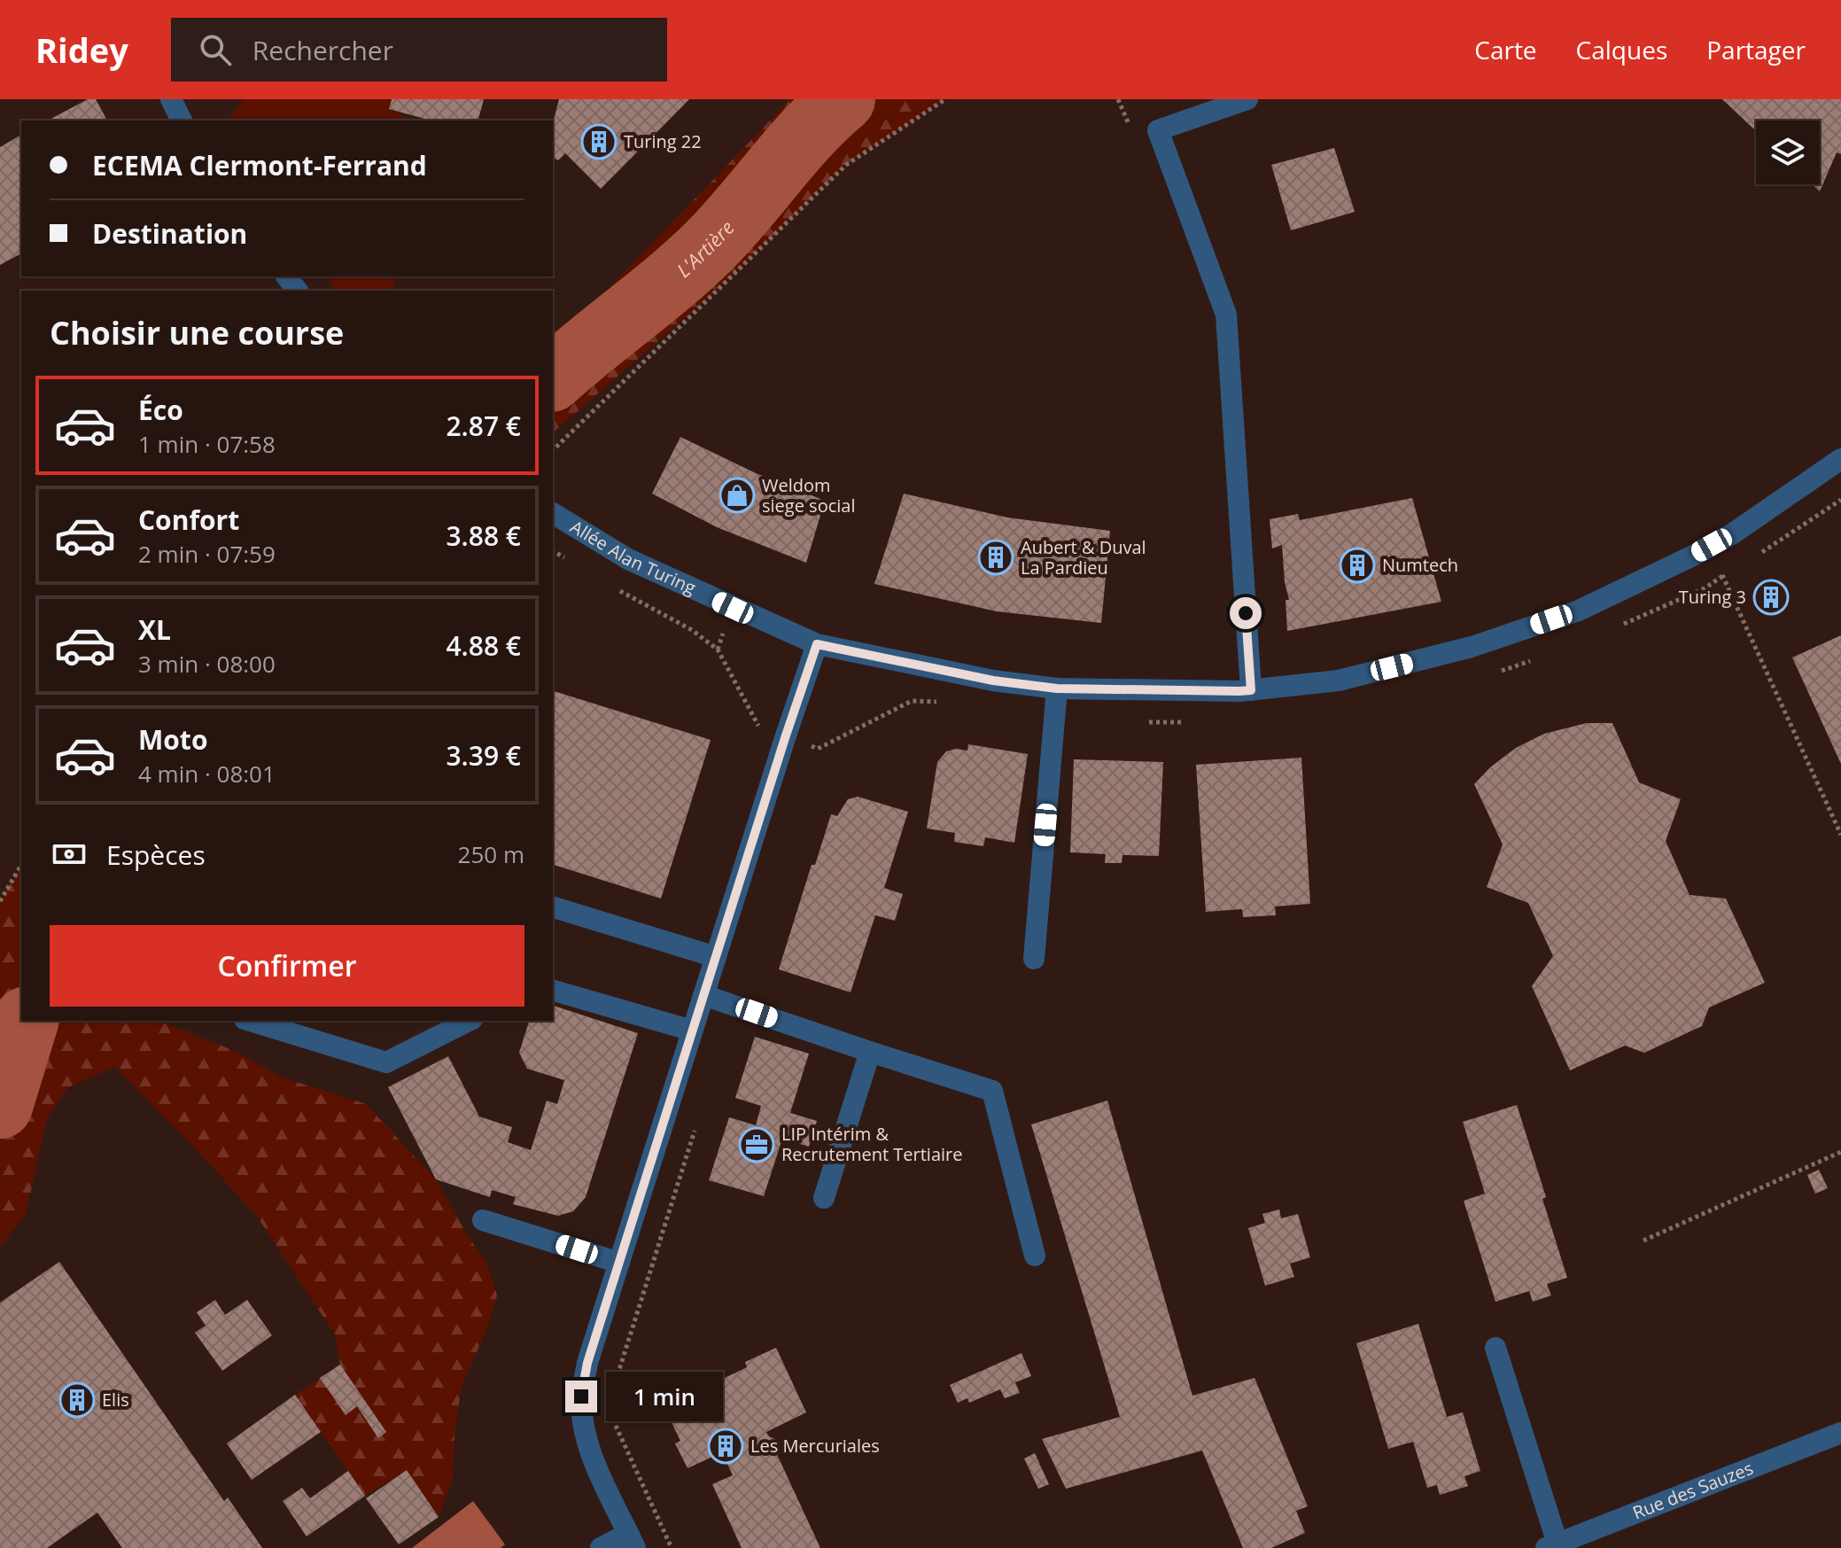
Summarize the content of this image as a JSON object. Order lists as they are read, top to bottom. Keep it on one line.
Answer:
{"streets":{"street":["Allée Alan Turing","Rue des Sauzes"]},"water":["L'Artière"],"places":{"building":["Turing 22","Aubert & Duval La Pardieu","Numtech","Turing 3","Elis","Les Mercuriales"],"shop":["Weldom siege social"],"office":["LIP Intérim & Recrutement Tertiaire"]},"page":{"header":"Ridey","search":"Rechercher","nav":["Carte","Calques","Partager"],"banner":["ECEMA Clermont-Ferrand","Destination"],"heading":"Choisir une course","list":[{"name":"Éco","note":"1 min · 07:58","value":"2.87 €"},{"name":"Confort","note":"2 min · 07:59","value":"3.88 €"},{"name":"XL","note":"3 min · 08:00","value":"4.88 €"},{"name":"Moto","note":"4 min · 08:01","value":"3.39 €"}],"pay":["Espèces","250 m"],"buttons":"Confirmer","bubble":"1 min"}}
